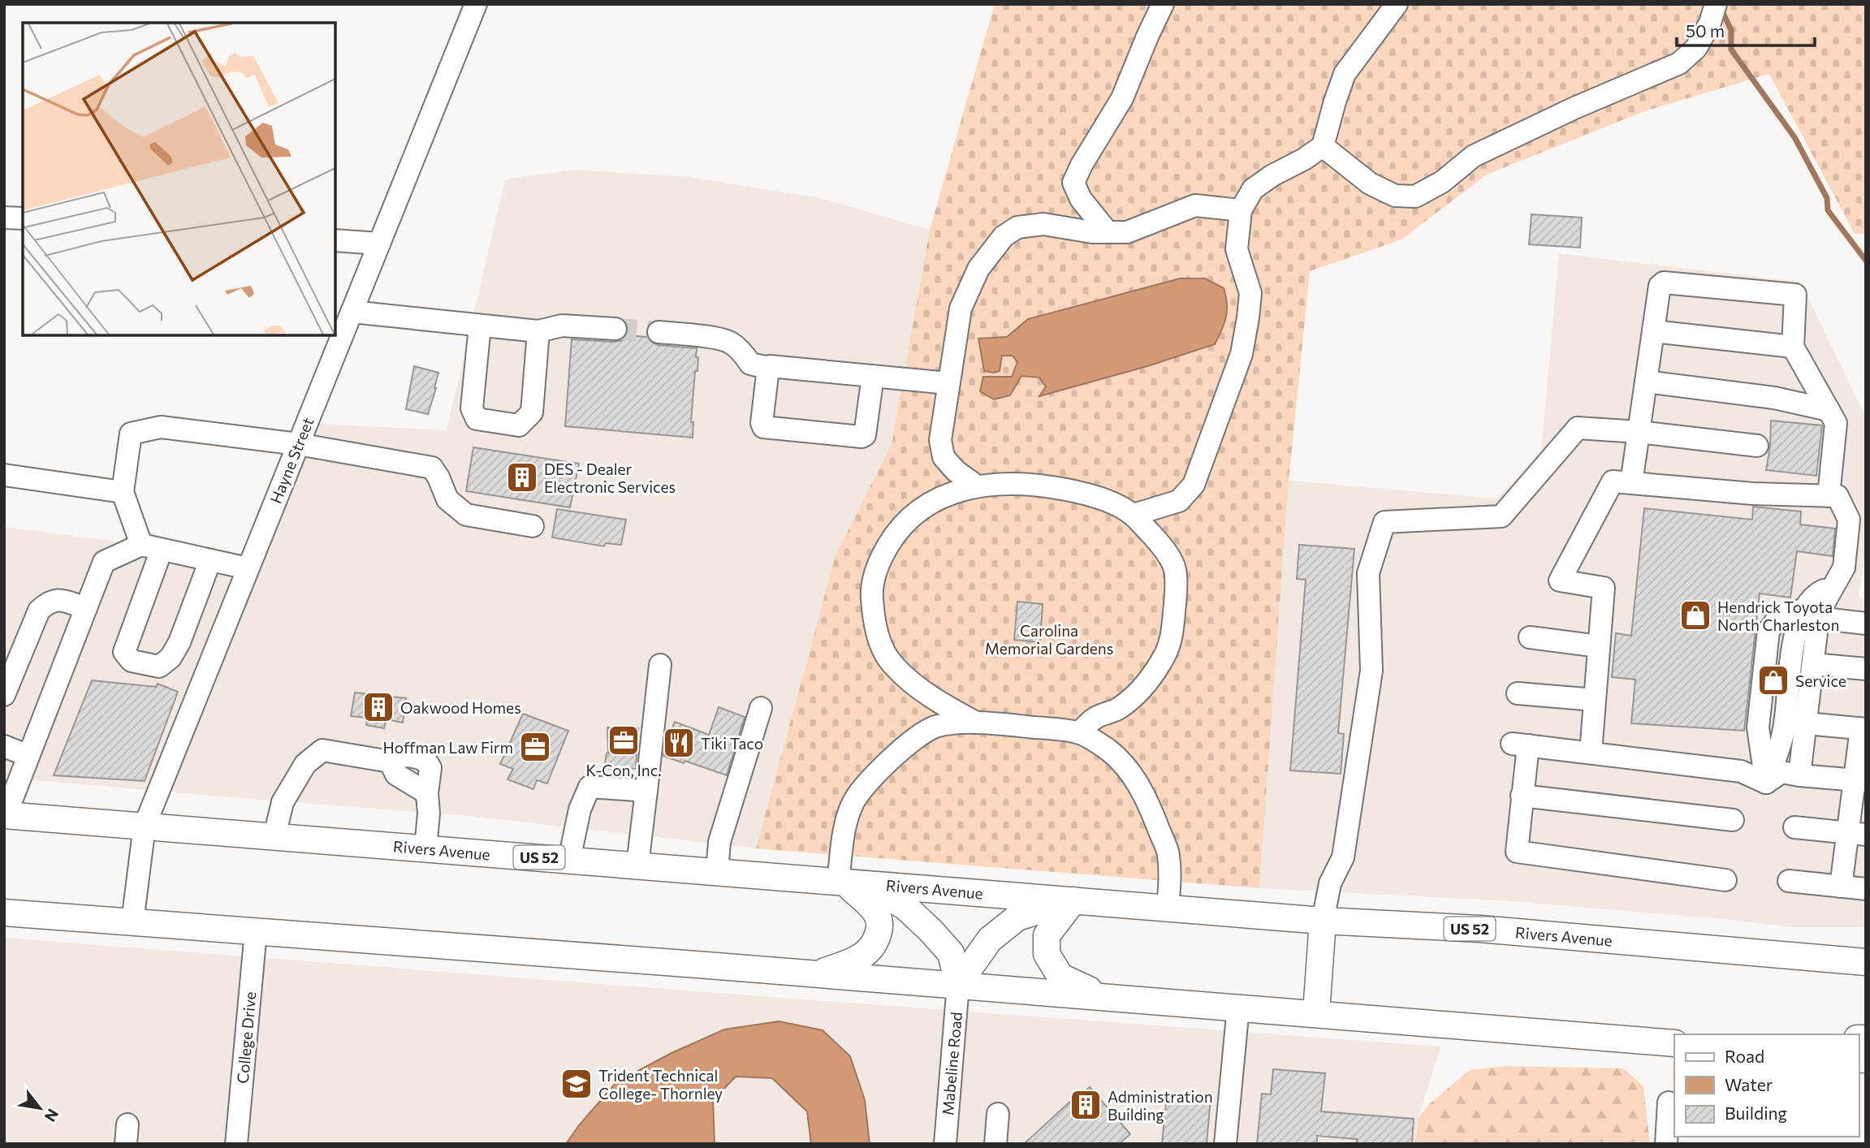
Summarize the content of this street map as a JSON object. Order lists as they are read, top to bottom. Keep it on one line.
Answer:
{"streets":{"main road":["Rivers Avenue","US 52"],"street":["Hayne Street","College Drive","Mabeline Road"]},"crossings":[["Hayne Street","Rivers Avenue"]],"parks":["Carolina Memorial Gardens"],"places":{"building":["DES - Dealer Electronic Services","Oakwood Homes","Administration Building"],"shop":["Hendrick Toyota North Charleston","Service"],"office":["K-Con, Inc.","Hoffman Law Firm"],"restaurant":["Tiki Taco"],"school or university":["Trident Technical College- Thornley"]},"legend":["Road","Water","Building"],"scale_bar":"50 m","north":"bottom right"}
